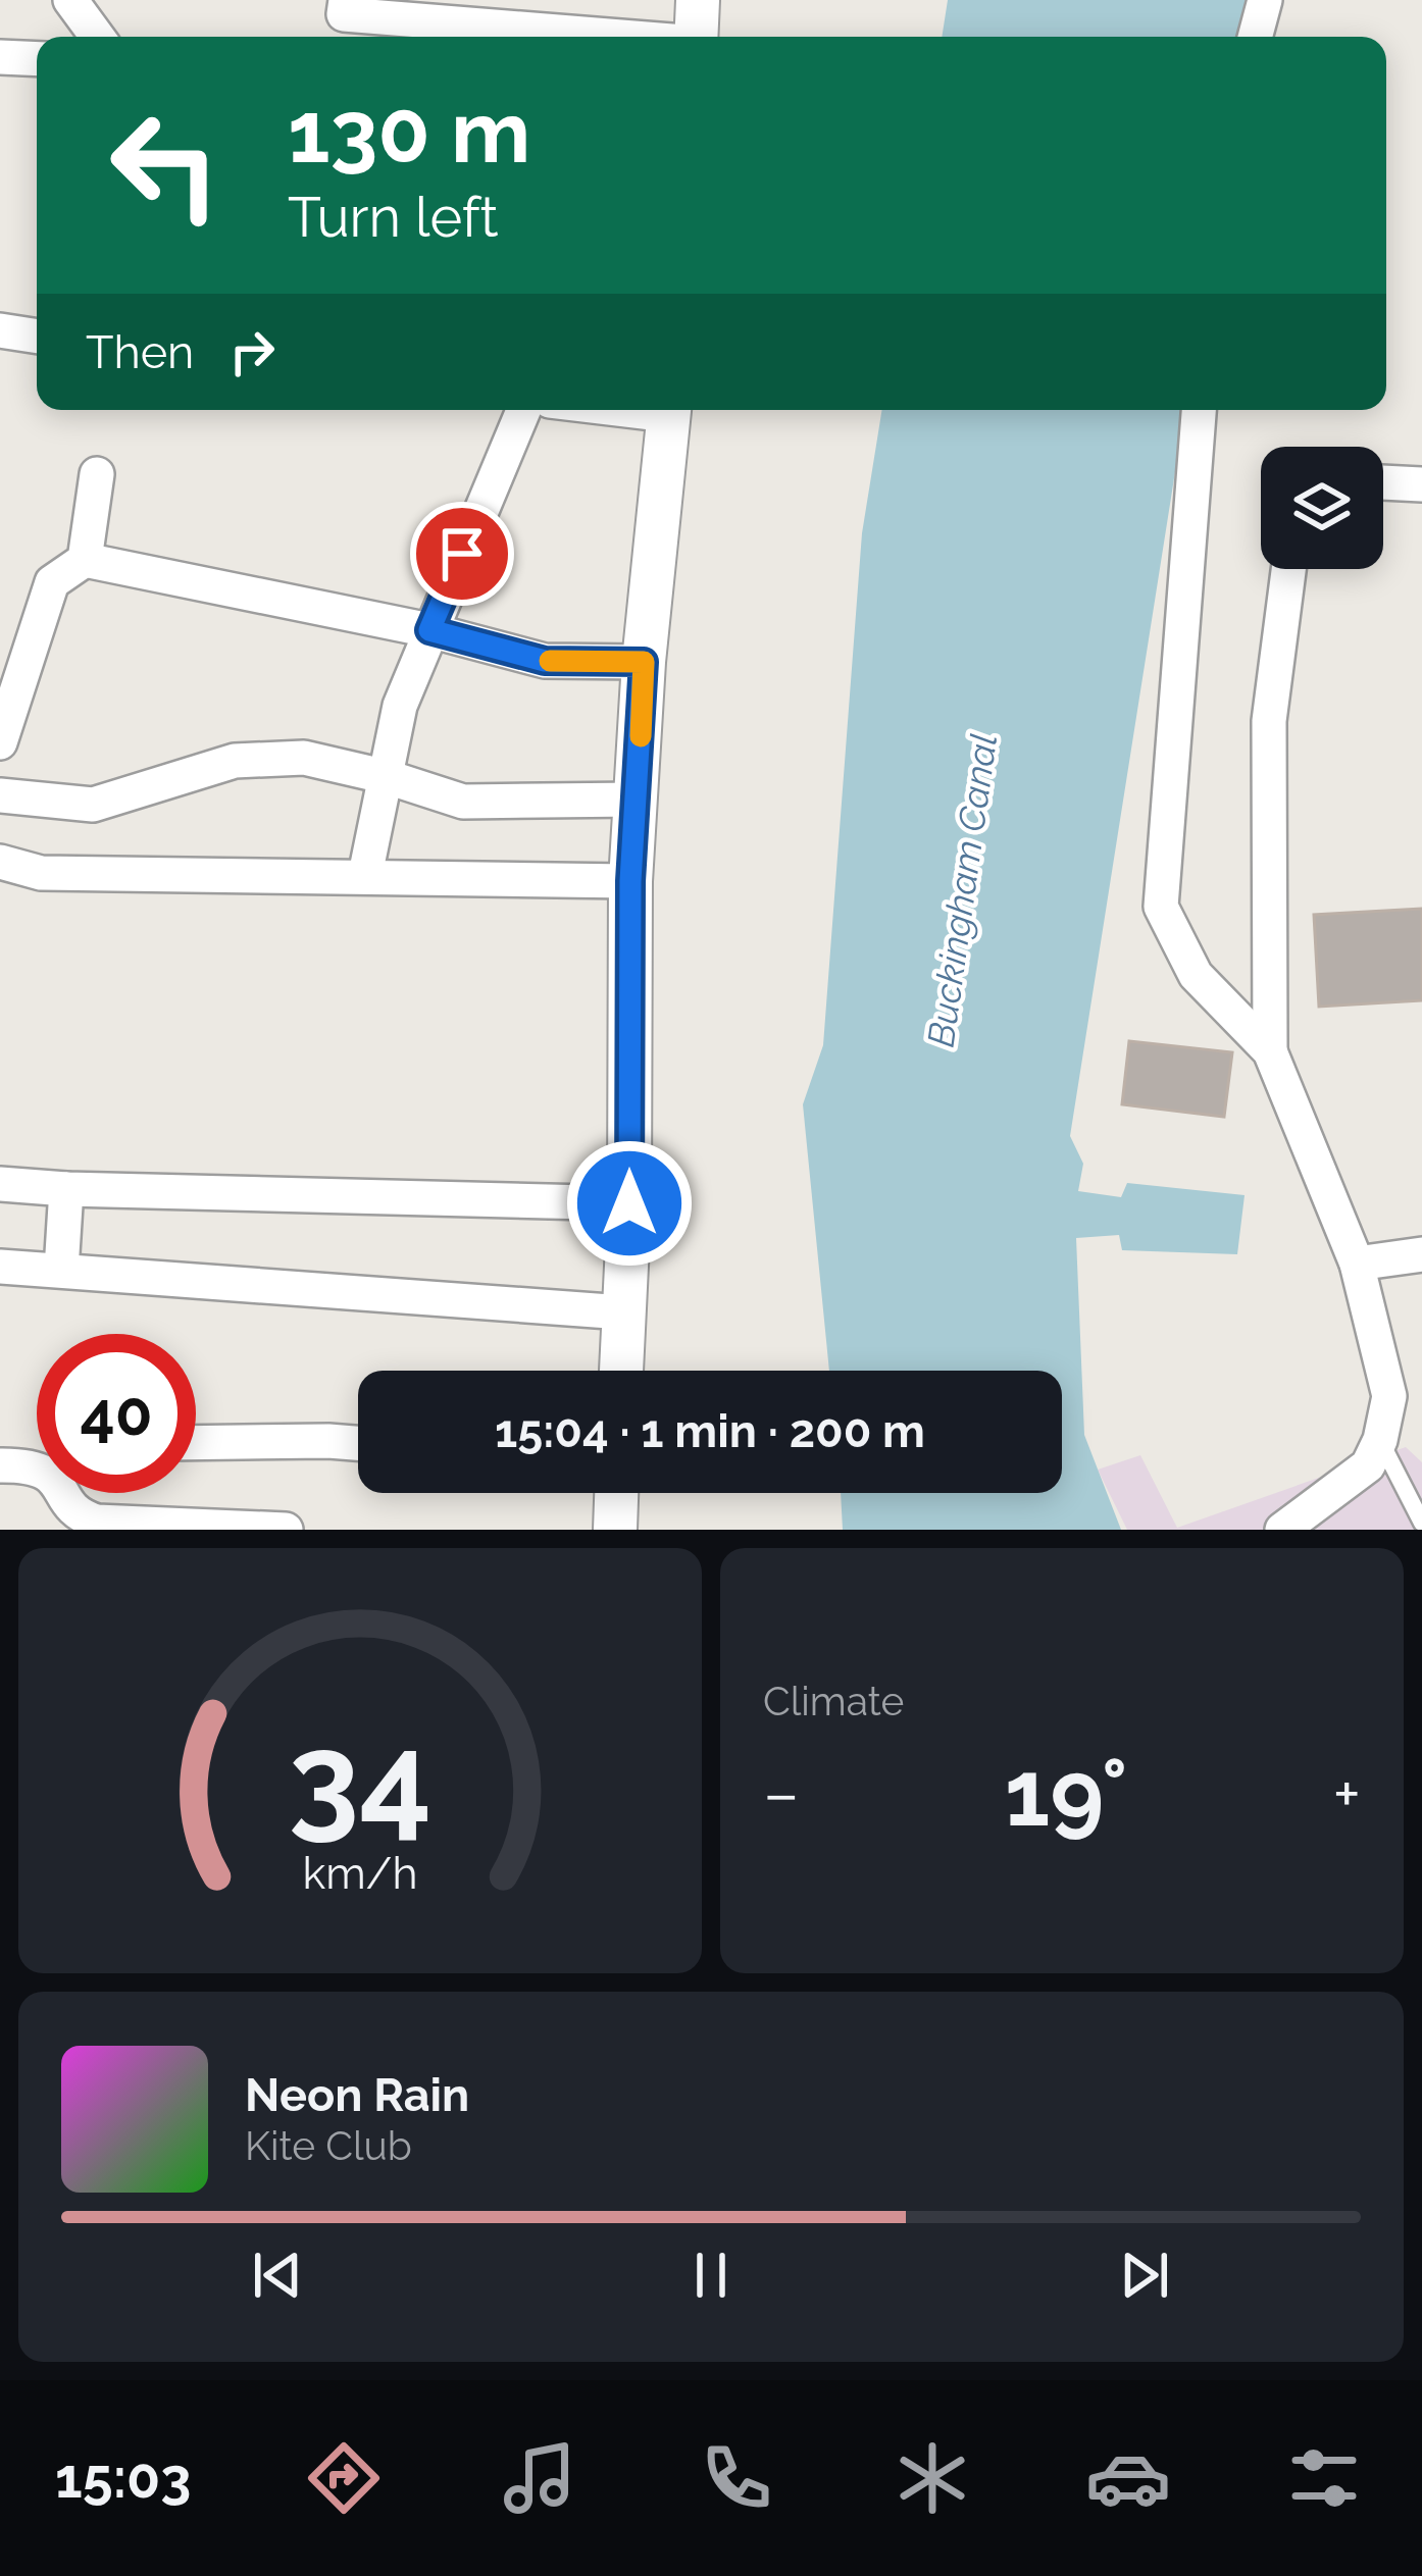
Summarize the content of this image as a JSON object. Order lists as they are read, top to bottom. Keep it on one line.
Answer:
{"water":["Buckingham Canal"],"page":{"turn":["130 m","Turn left"],"then":"Then","limit":"40","trip":"15:04 · 1 min · 200 m","tile":"Climate","heat":["−","19°","+"],"song":["Neon Rain","Kite Club"],"tabs":"15:03","gauge":["34","km/h"]}}
